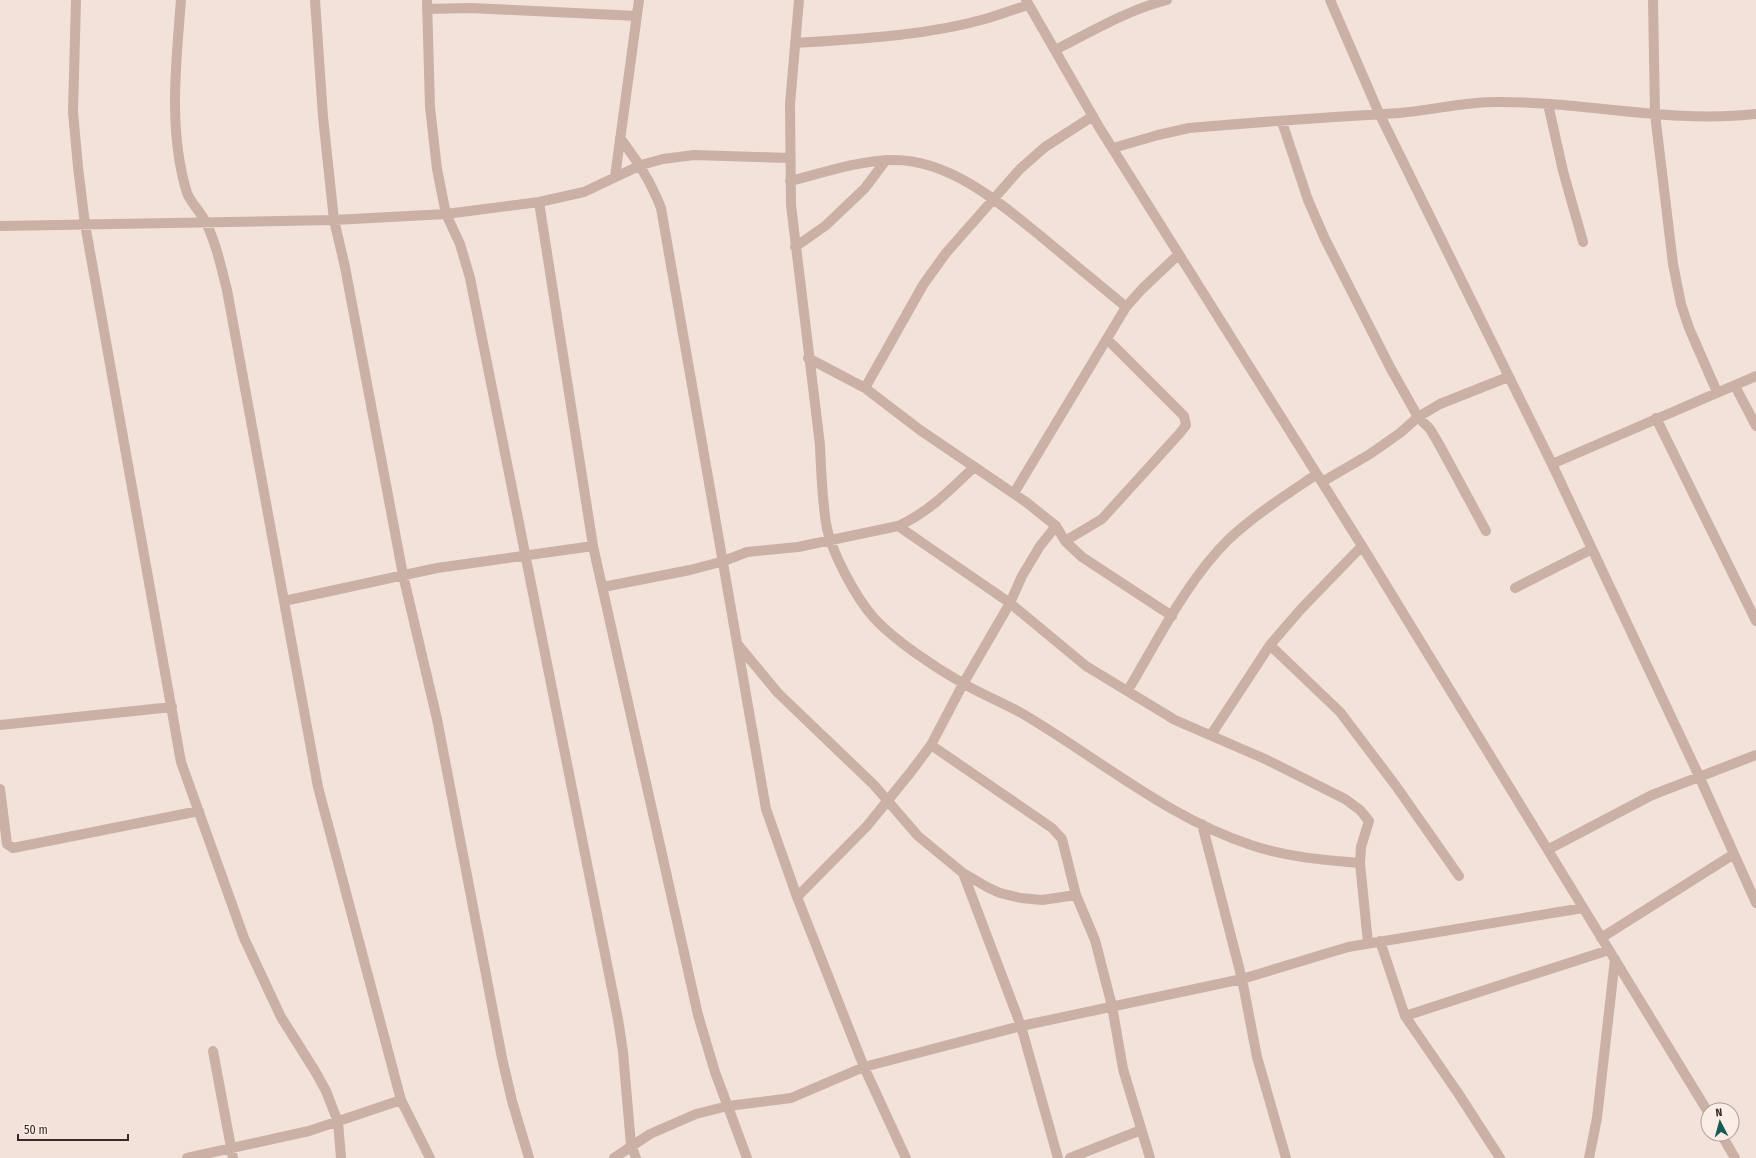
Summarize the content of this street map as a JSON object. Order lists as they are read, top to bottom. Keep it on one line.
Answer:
{"scale_bar":"50 m","north":"top"}
